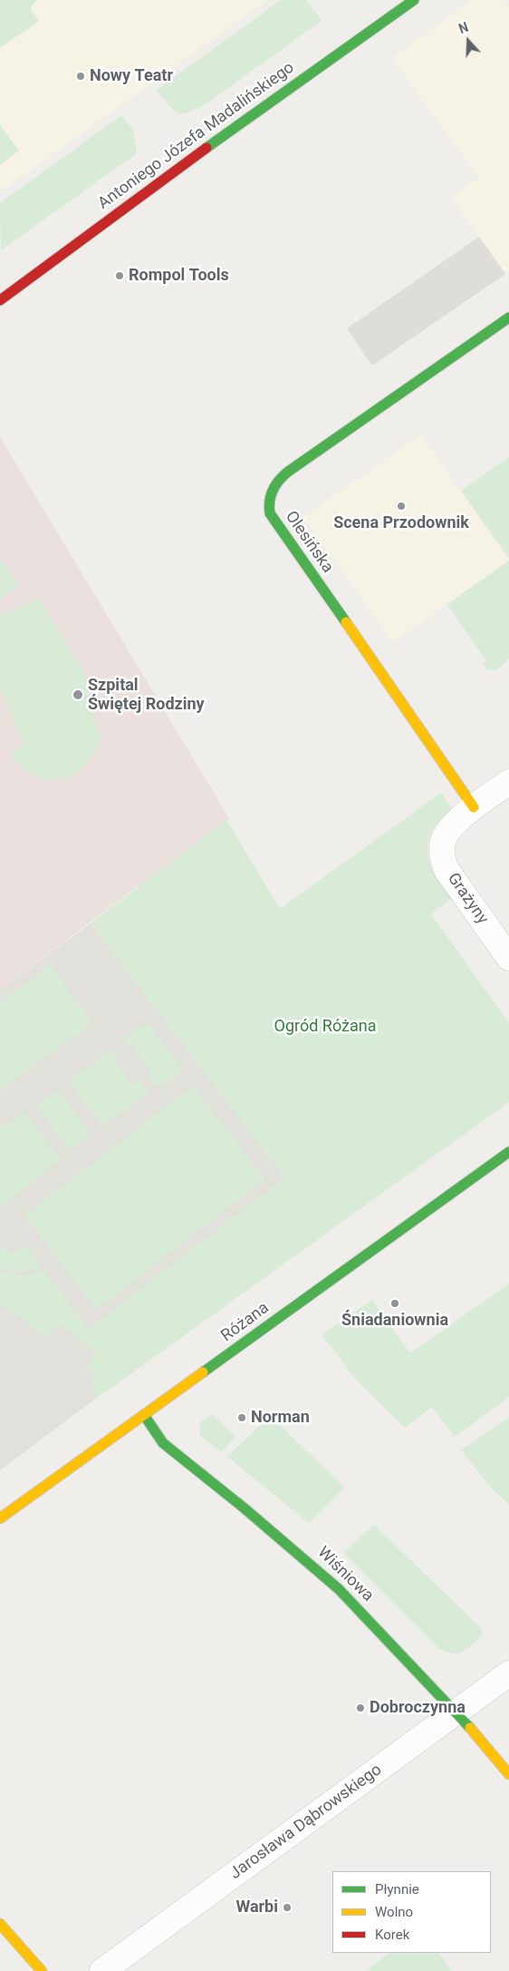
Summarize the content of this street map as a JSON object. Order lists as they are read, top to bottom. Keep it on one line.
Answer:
{"streets":{"street":["Antoniego Józefa Madalińskiego","Olesińska","Grażyny","Różana","Wiśniowa","Jarosława Dąbrowskiego"]},"crossings":[["Olesińska","Grażyny"],["Różana","Wiśniowa"],["Wiśniowa","Jarosława Dąbrowskiego"]],"parks":["Ogród Różana"],"places":["Nowy Teatr","Rompol Tools","Scena Przodownik","Szpital Świętej Rodziny","Śniadaniownia","Norman","Dobroczynna","Warbi"],"legend":["Płynnie","Wolno","Korek"],"north":"top"}
